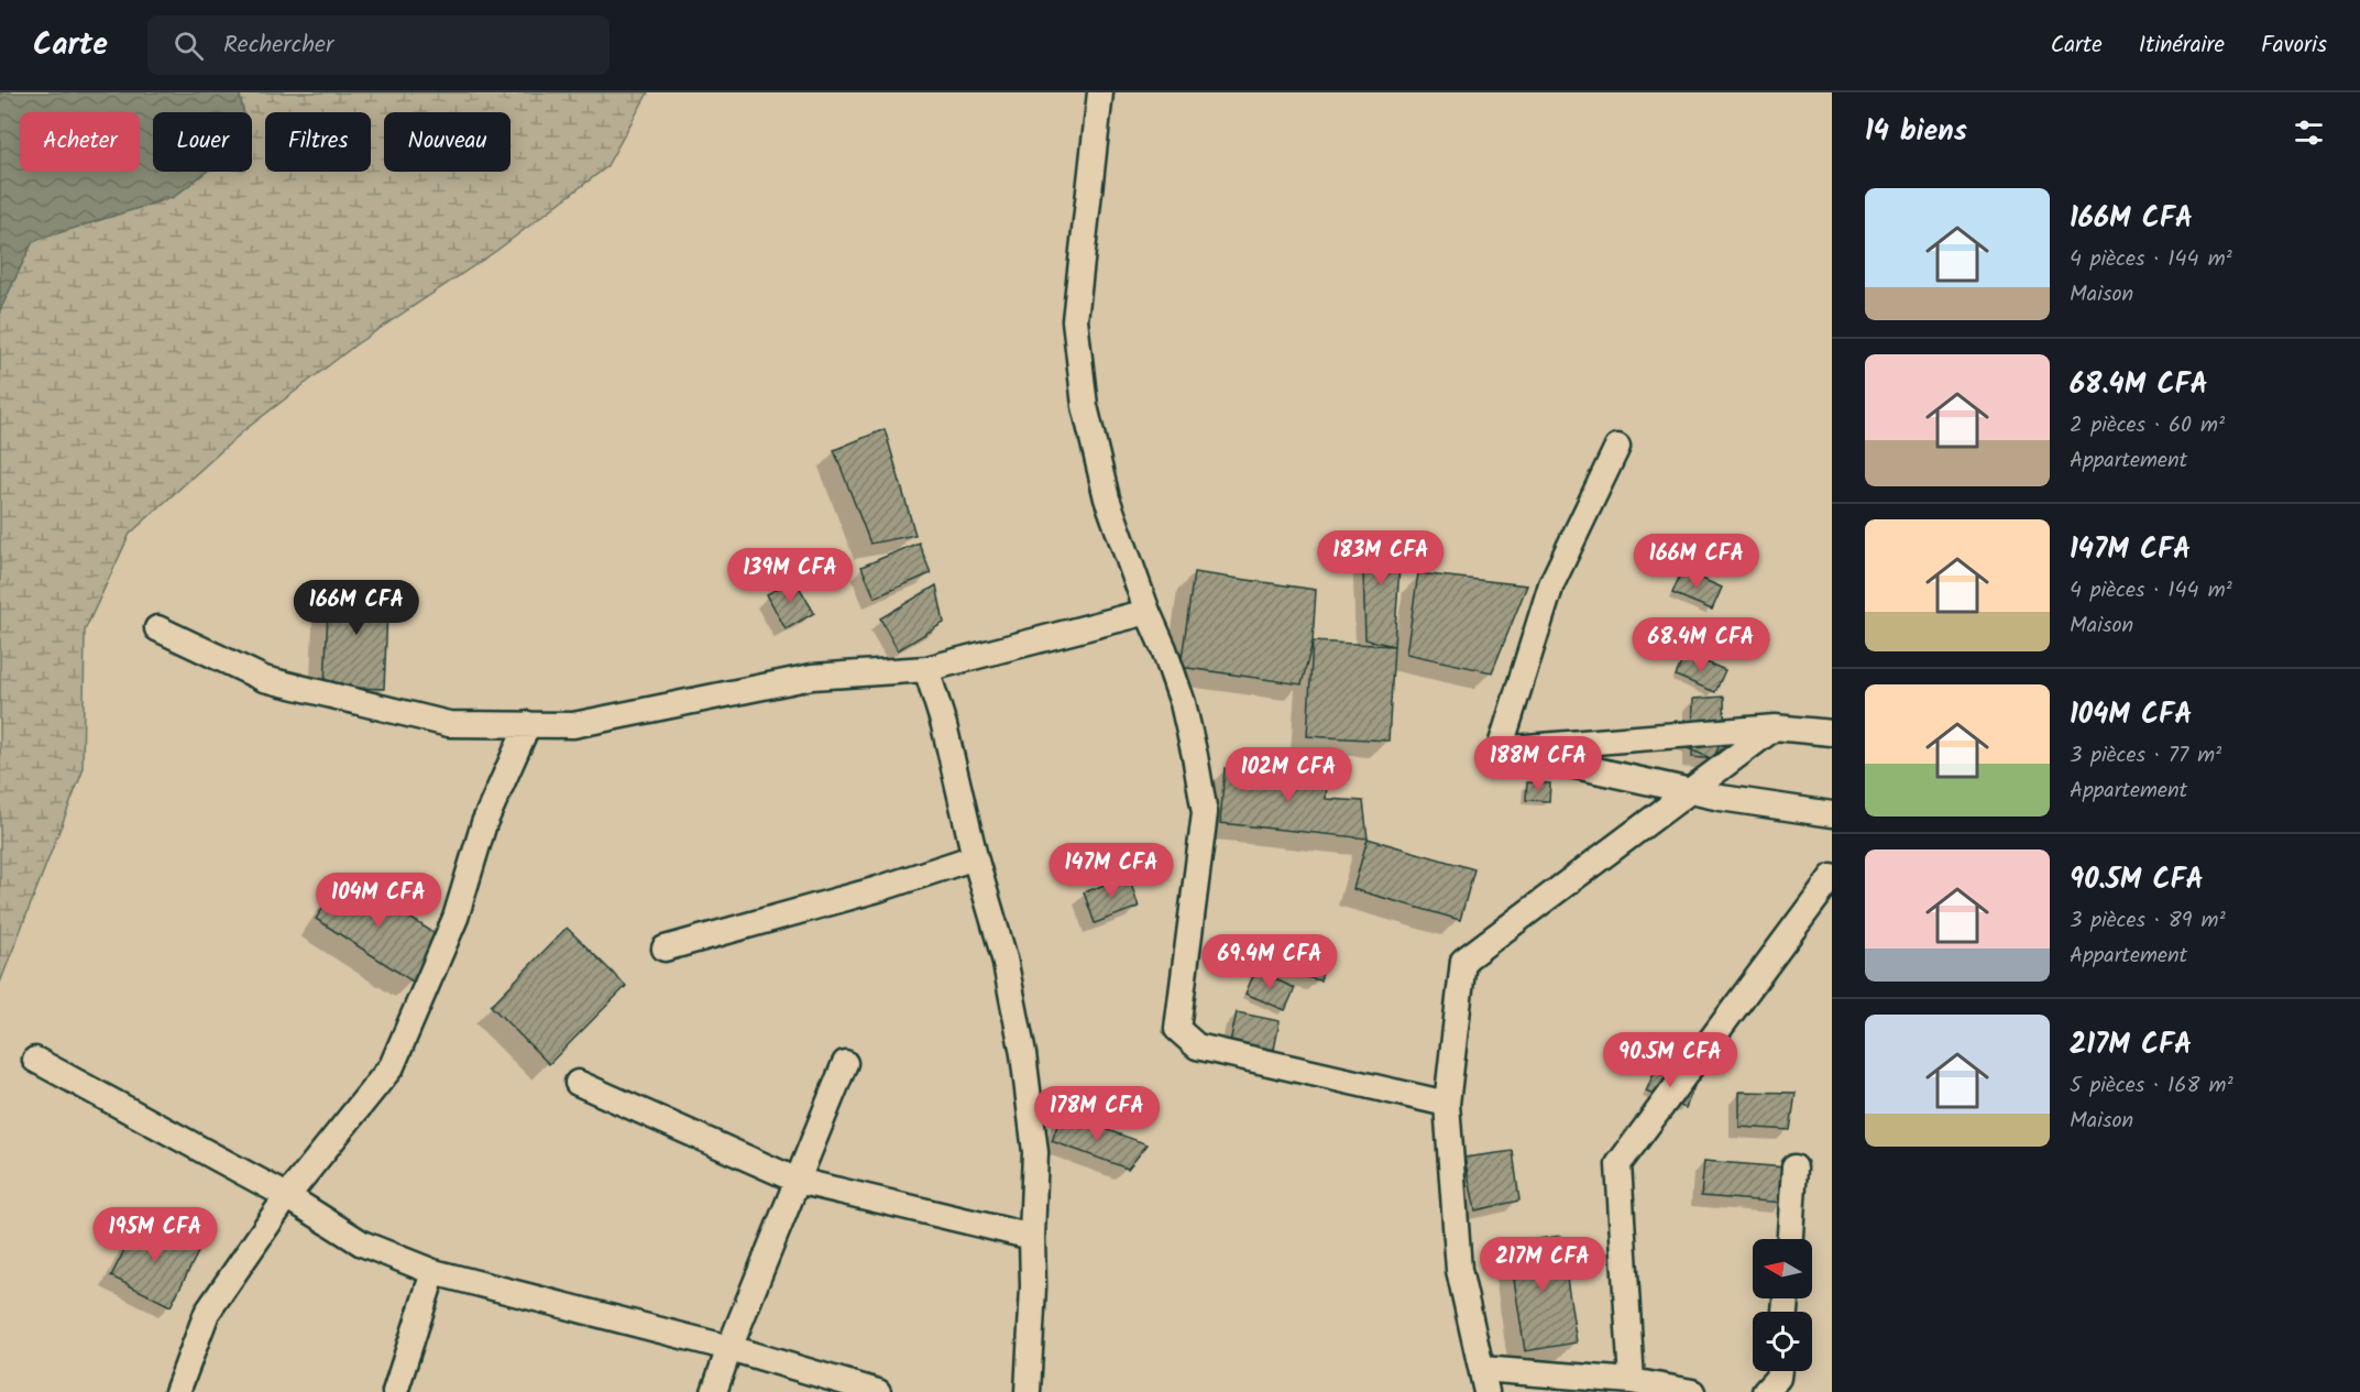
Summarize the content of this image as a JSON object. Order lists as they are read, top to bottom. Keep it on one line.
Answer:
{"north":"left","page":{"header":"Carte","search":"Rechercher","nav":["Carte","Itinéraire","Favoris"],"heading":"14 biens","chip":["Acheter","Louer","Filtres","Nouveau"],"list":[{"name":"166M CFA","note":"4 pièces · 144 m² · Maison"},{"name":"68.4M CFA","note":"2 pièces · 60 m² · Appartement"},{"name":"147M CFA","note":"4 pièces · 144 m² · Maison"},{"name":"104M CFA","note":"3 pièces · 77 m² · Appartement"},{"name":"90.5M CFA","note":"3 pièces · 89 m² · Appartement"},{"name":"217M CFA","note":"5 pièces · 168 m² · Maison"}],"price":["183M CFA","166M CFA","139M CFA","166M CFA","68.4M CFA","188M CFA","102M CFA","147M CFA","104M CFA","69.4M CFA","90.5M CFA","178M CFA","195M CFA","217M CFA"]}}
